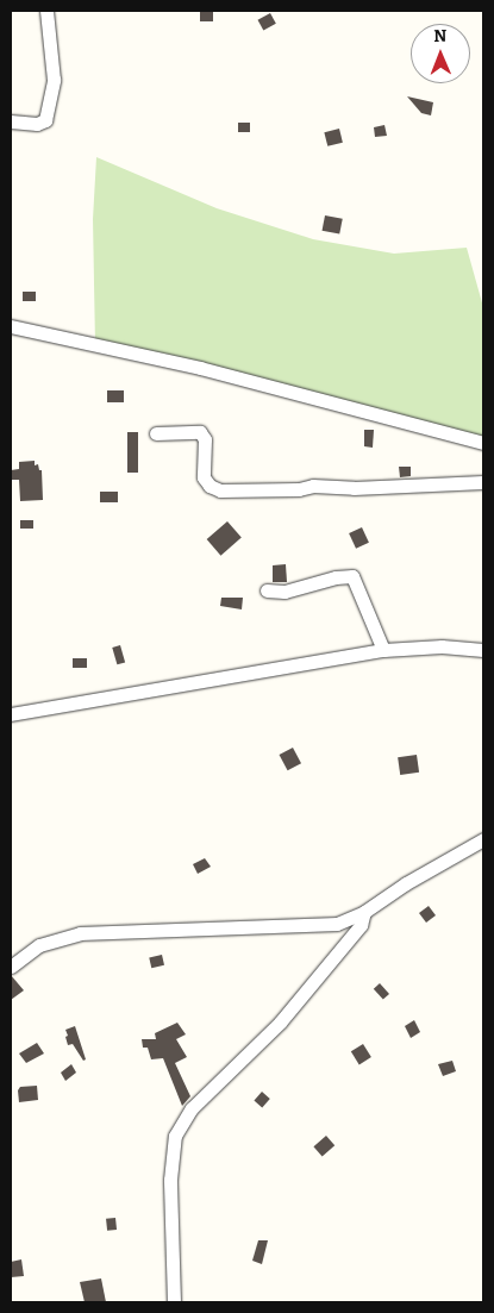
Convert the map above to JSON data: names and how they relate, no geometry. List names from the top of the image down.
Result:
{
  "north": "top"
}
